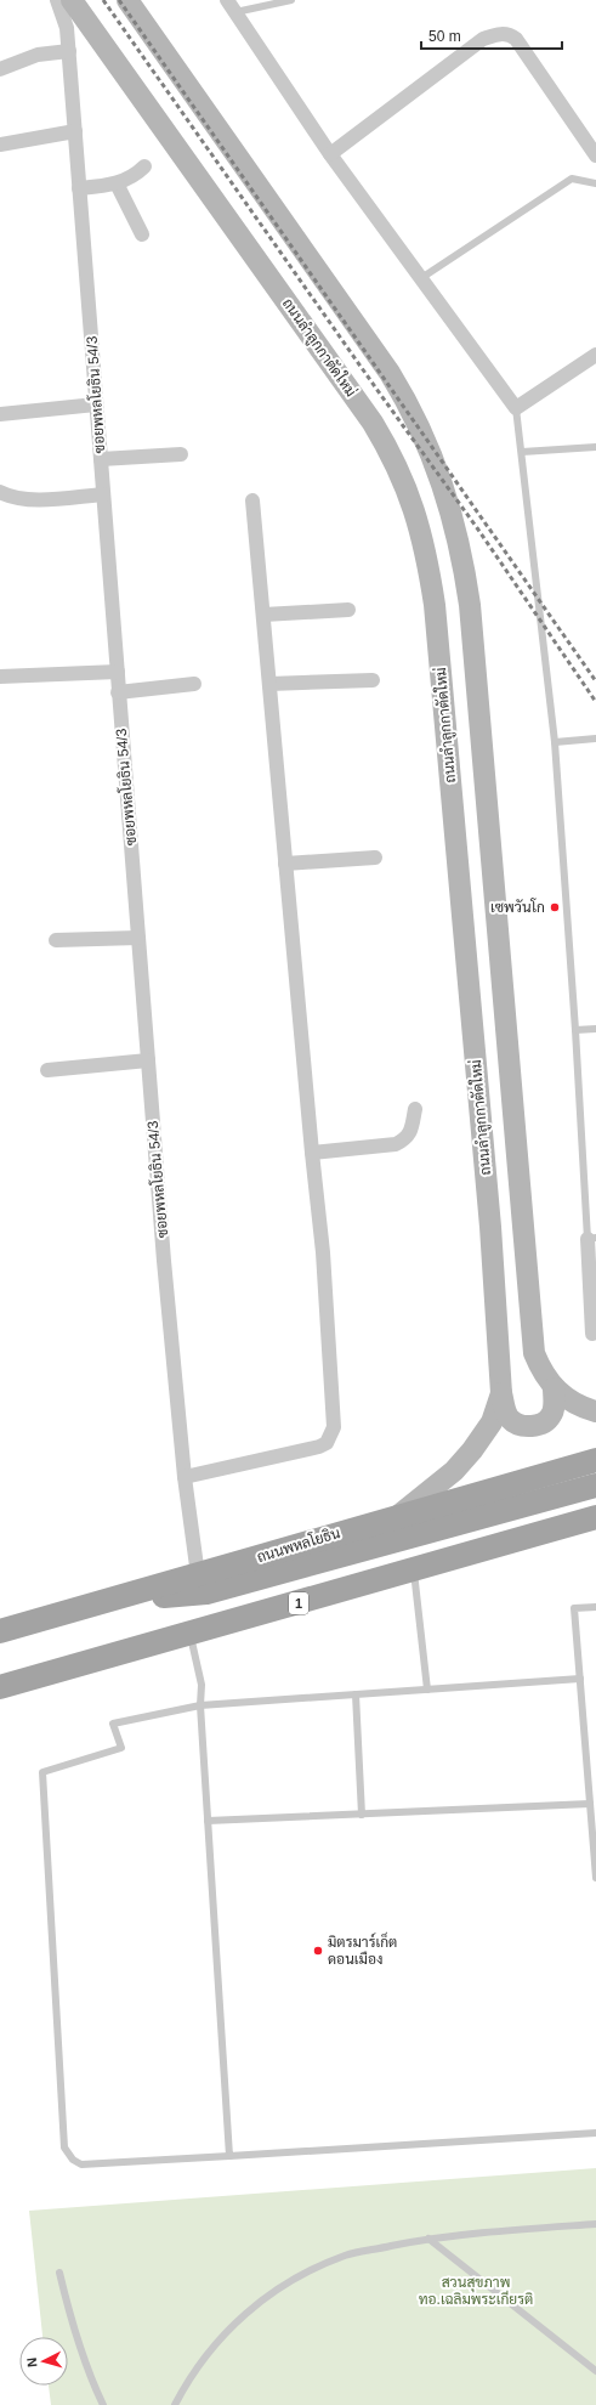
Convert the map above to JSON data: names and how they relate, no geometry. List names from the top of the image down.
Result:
{
  "streets": {
    "main road": ["ถนนลำลูกกาตัดใหม่", "ถนนพหลโยธิน", "1"],
    "street": ["ซอยพหลโยธิน 54/3"]
  },
  "crossings": [
    ["ถนนลำลูกกาตัดใหม่", "ถนนพหลโยธิน"],
    ["ซอยพหลโยธิน 54/3", "ถนนพหลโยธิน"]
  ],
  "parks": ["สวนสุขภาพ ทอ.เฉลิมพระเกียรติ"],
  "places": ["เซพวันโก", "มิตรมาร์เก็ต ดอนเมือง"],
  "scale_bar": "50 m",
  "north": "left"
}
